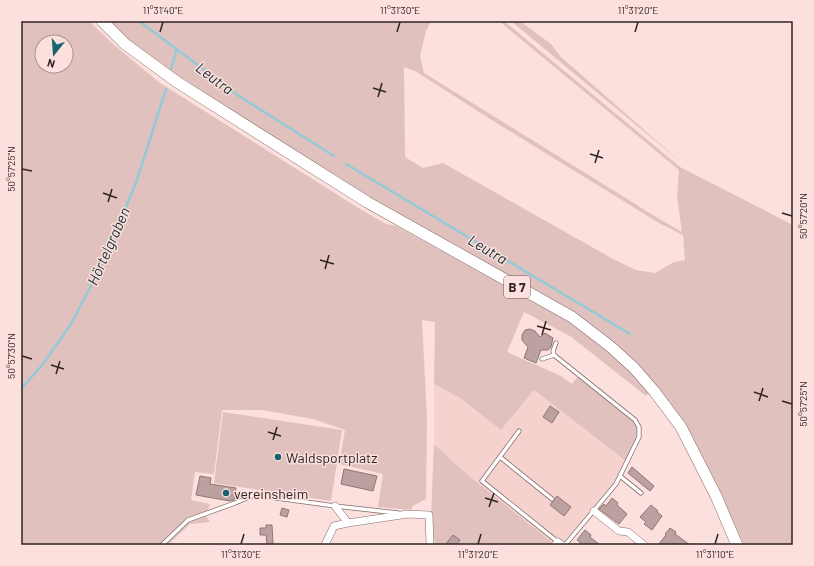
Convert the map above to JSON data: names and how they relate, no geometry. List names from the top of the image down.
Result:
{
  "streets": {
    "main road": ["B 7"]
  },
  "water": ["Leutra", "Hörtelgraben"],
  "places": ["Waldsportplatz", "vereinsheim"],
  "north": "bottom",
  "coordinates": [
    "11°31'40\"E",
    "11°31'30\"E",
    "11°31'20\"E",
    "50°57'25\"N",
    "50°57'20\"N",
    "50°57'30\"N",
    "11°31'10\"E"
  ]
}
